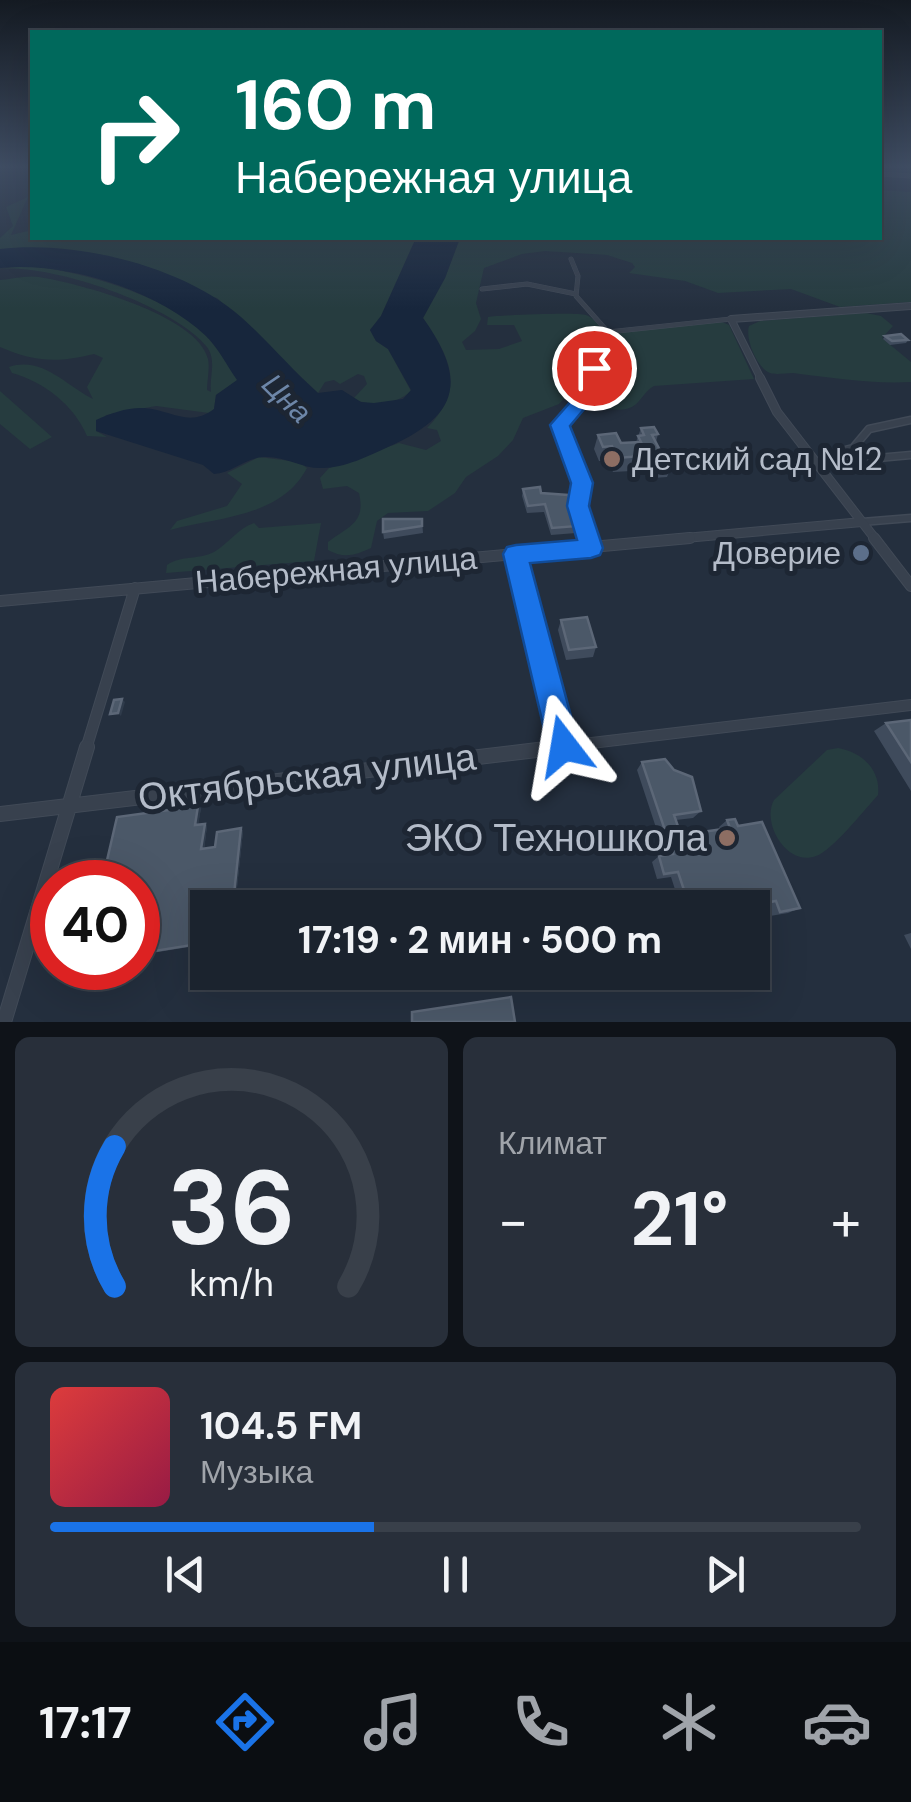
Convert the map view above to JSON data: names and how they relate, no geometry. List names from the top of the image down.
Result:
{
  "streets": {
    "street": ["Набережная улица", "Октябрьская улица"]
  },
  "water": ["Цна"],
  "places": ["Детский сад №12", "Доверие", "ЭКО Техношкола"],
  "page": {
    "turn": ["160 m", "Набережная улица"],
    "limit": "40",
    "trip": "17:19 · 2 мин · 500 m",
    "tile": "Климат",
    "heat": ["−", "21°", "+"],
    "song": ["104.5 FM", "Музыка"],
    "tabs": "17:17",
    "gauge": ["36", "km/h"]
  }
}
